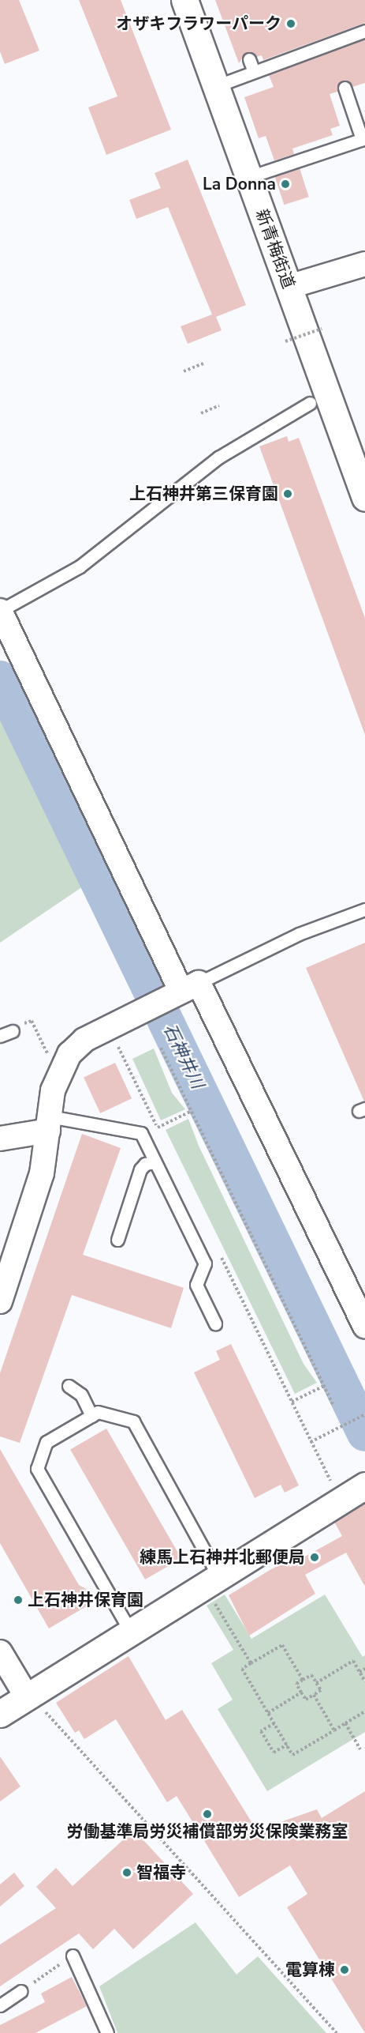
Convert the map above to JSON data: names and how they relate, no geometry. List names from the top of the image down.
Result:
{
  "streets": {
    "main road": ["新青梅街道"]
  },
  "water": ["石神井川"],
  "places": [
    "オザキフラワーパーク",
    "La Donna",
    "上石神井第三保育園",
    "練馬上石神井北郵便局",
    "上石神井保育園",
    "労働基準局労災補償部労災保険業務室",
    "智福寺",
    "電算棟"
  ]
}
